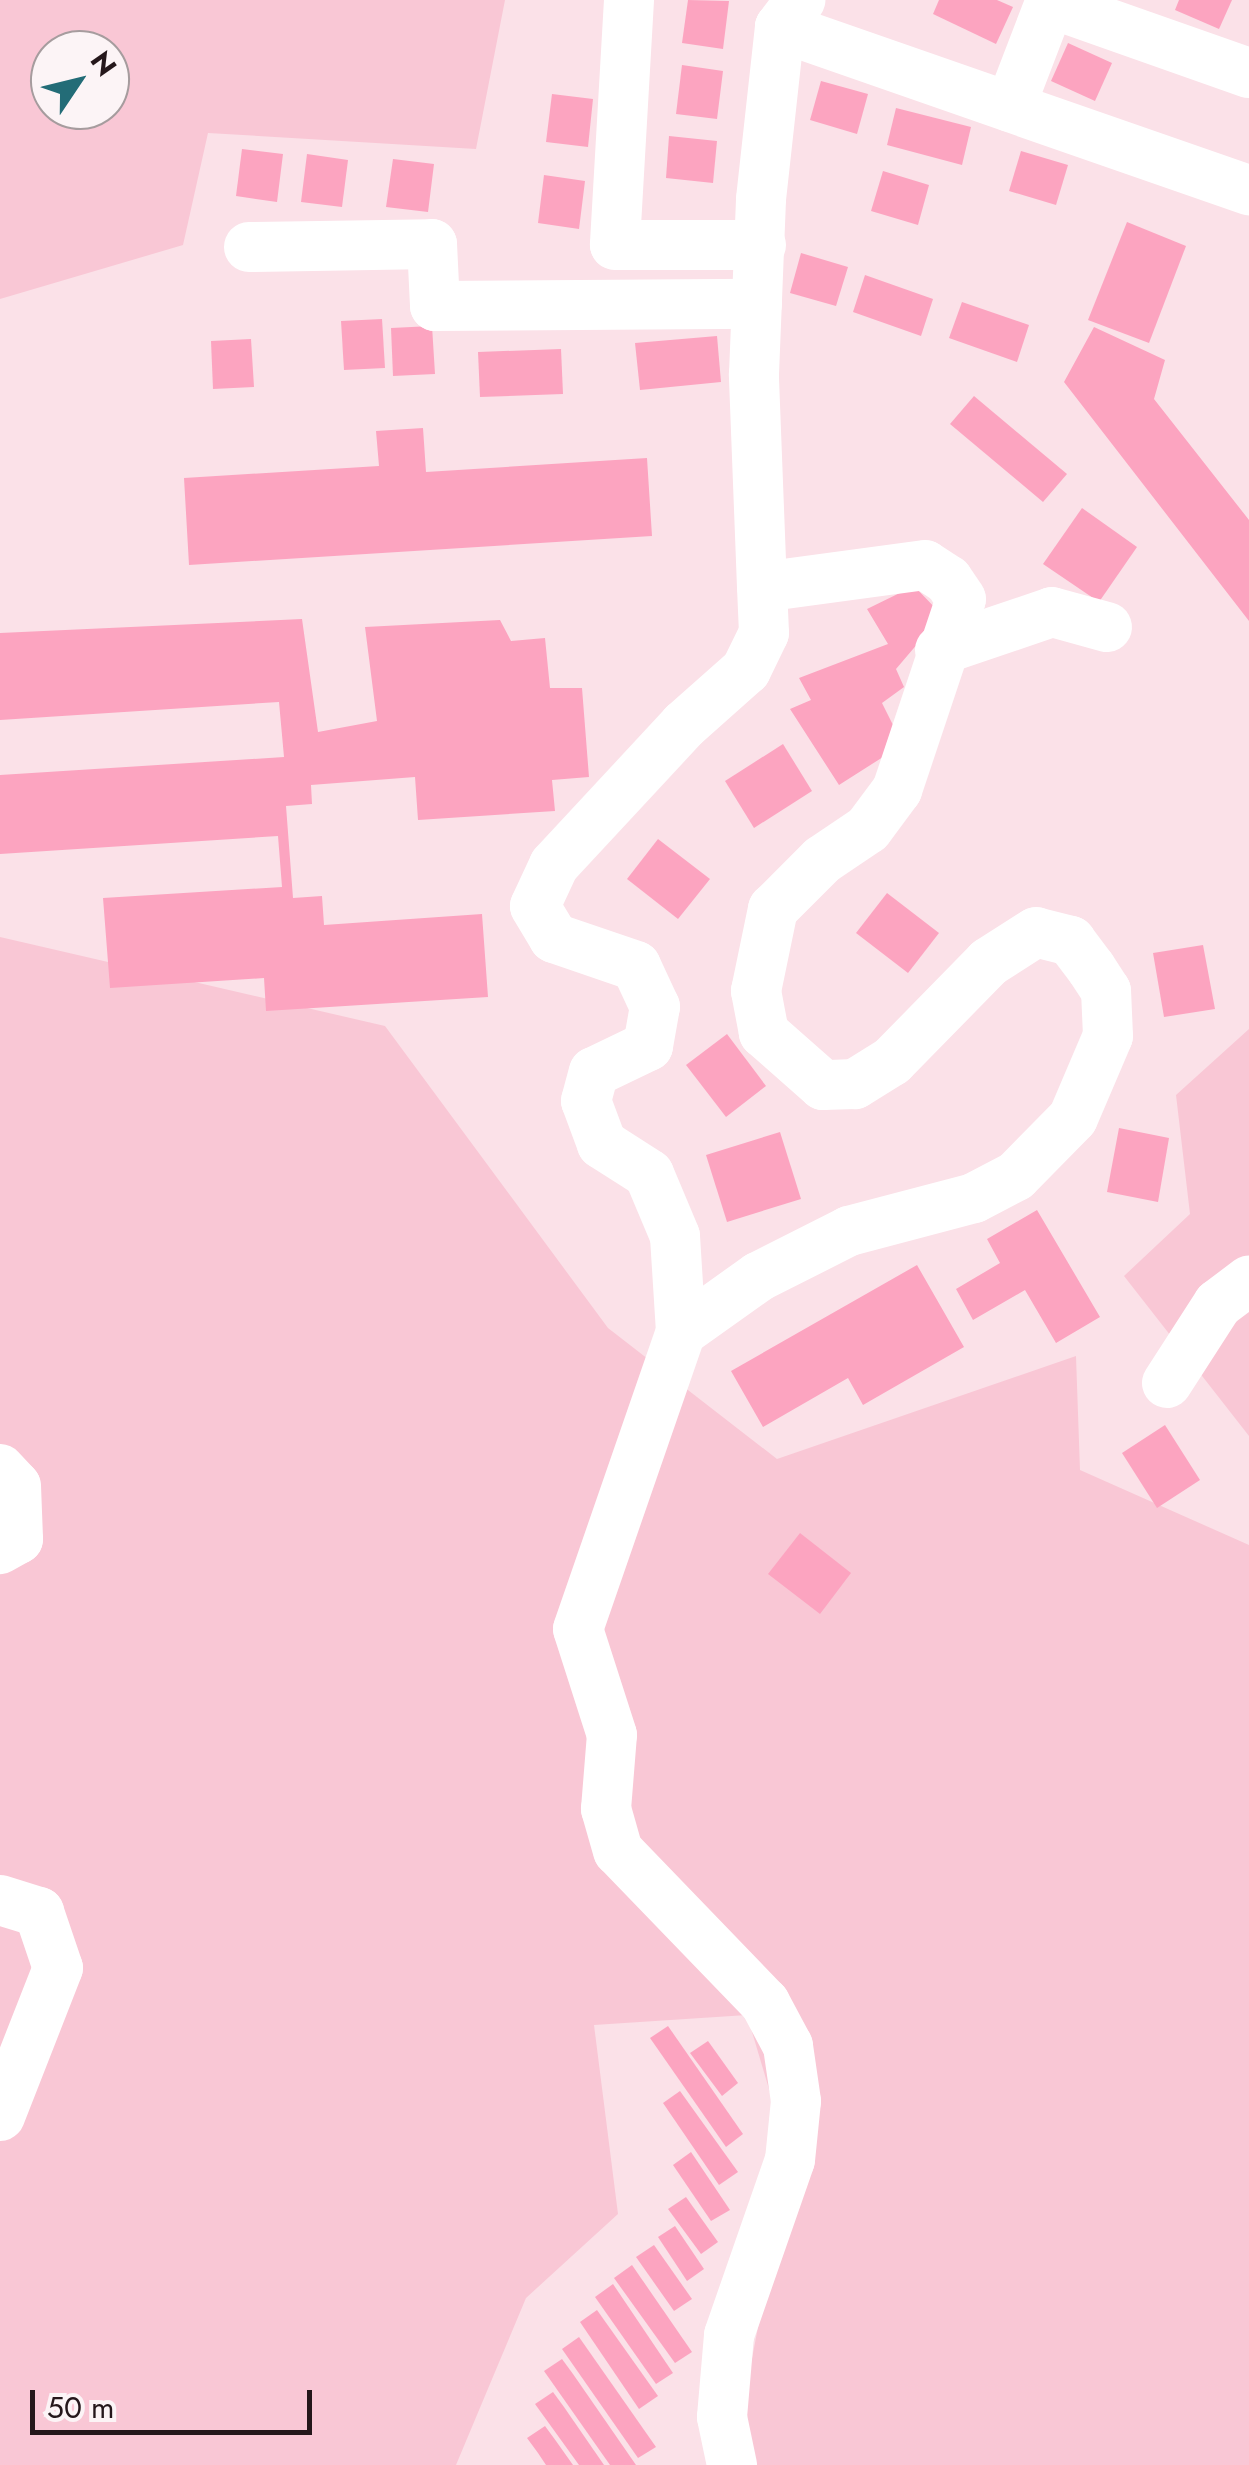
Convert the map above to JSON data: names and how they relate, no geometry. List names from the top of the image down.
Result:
{
  "scale_bar": "50 m",
  "north": "top right"
}
